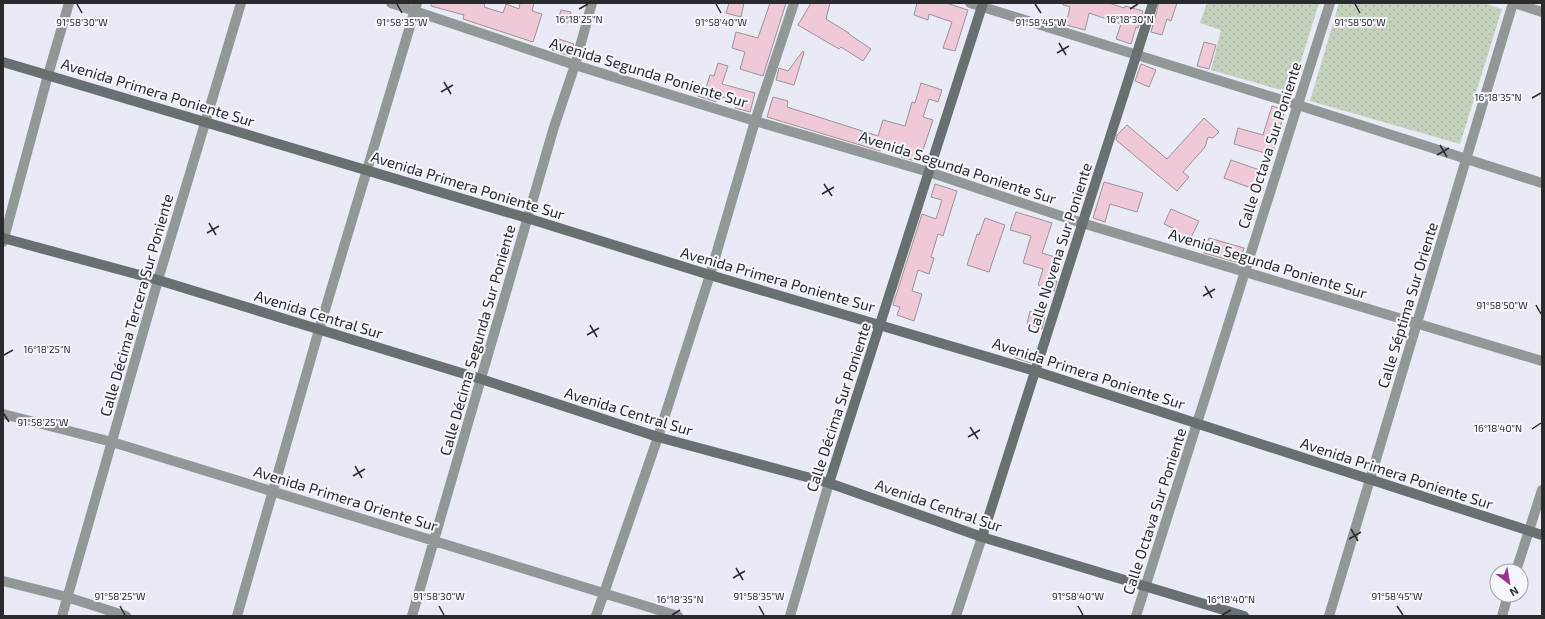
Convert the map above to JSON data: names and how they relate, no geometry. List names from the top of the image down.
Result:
{
  "streets": {
    "street": [
      "Avenida Segunda Poniente Sur",
      "Avenida Primera Poniente Sur",
      "Calle Octava Sur Poniente",
      "Calle Novena Sur Poniente",
      "Calle Décima Tercera Sur Poniente",
      "Calle Séptima Sur Oriente",
      "Avenida Central Sur",
      "Calle Décima Segunda Sur Poniente",
      "Calle Décima Sur Poniente",
      "Avenida Primera Oriente Sur"
    ]
  },
  "crossings": [
    ["Avenida Segunda Poniente Sur", "Calle Octava Sur Poniente"],
    ["Avenida Segunda Poniente Sur", "Calle Novena Sur Poniente"],
    ["Avenida Segunda Poniente Sur", "Calle Séptima Sur Oriente"],
    ["Avenida Segunda Poniente Sur", "Calle Décima Segunda Sur Poniente"],
    ["Avenida Segunda Poniente Sur", "Calle Décima Sur Poniente"],
    ["Avenida Primera Poniente Sur", "Calle Octava Sur Poniente"],
    ["Avenida Primera Poniente Sur", "Calle Novena Sur Poniente"],
    ["Avenida Primera Poniente Sur", "Calle Décima Tercera Sur Poniente"],
    ["Avenida Primera Poniente Sur", "Calle Séptima Sur Oriente"],
    ["Avenida Primera Poniente Sur", "Calle Décima Segunda Sur Poniente"],
    ["Avenida Primera Poniente Sur", "Calle Décima Sur Poniente"],
    ["Calle Octava Sur Poniente", "Avenida Central Sur"],
    ["Calle Novena Sur Poniente", "Avenida Central Sur"],
    ["Calle Décima Tercera Sur Poniente", "Avenida Central Sur"],
    ["Calle Décima Tercera Sur Poniente", "Avenida Primera Oriente Sur"],
    ["Avenida Central Sur", "Calle Décima Segunda Sur Poniente"],
    ["Avenida Central Sur", "Calle Décima Sur Poniente"],
    ["Calle Décima Segunda Sur Poniente", "Avenida Primera Oriente Sur"]
  ],
  "north": "bottom right",
  "coordinates": [
    "16°18'25\"N",
    "16°18'30\"N",
    "91°58'30\"W",
    "91°58'35\"W",
    "91°58'40\"W",
    "91°58'45\"W",
    "91°58'50\"W",
    "16°18'35\"N",
    "91°58'25\"W",
    "16°18'40\"N"
  ]
}
